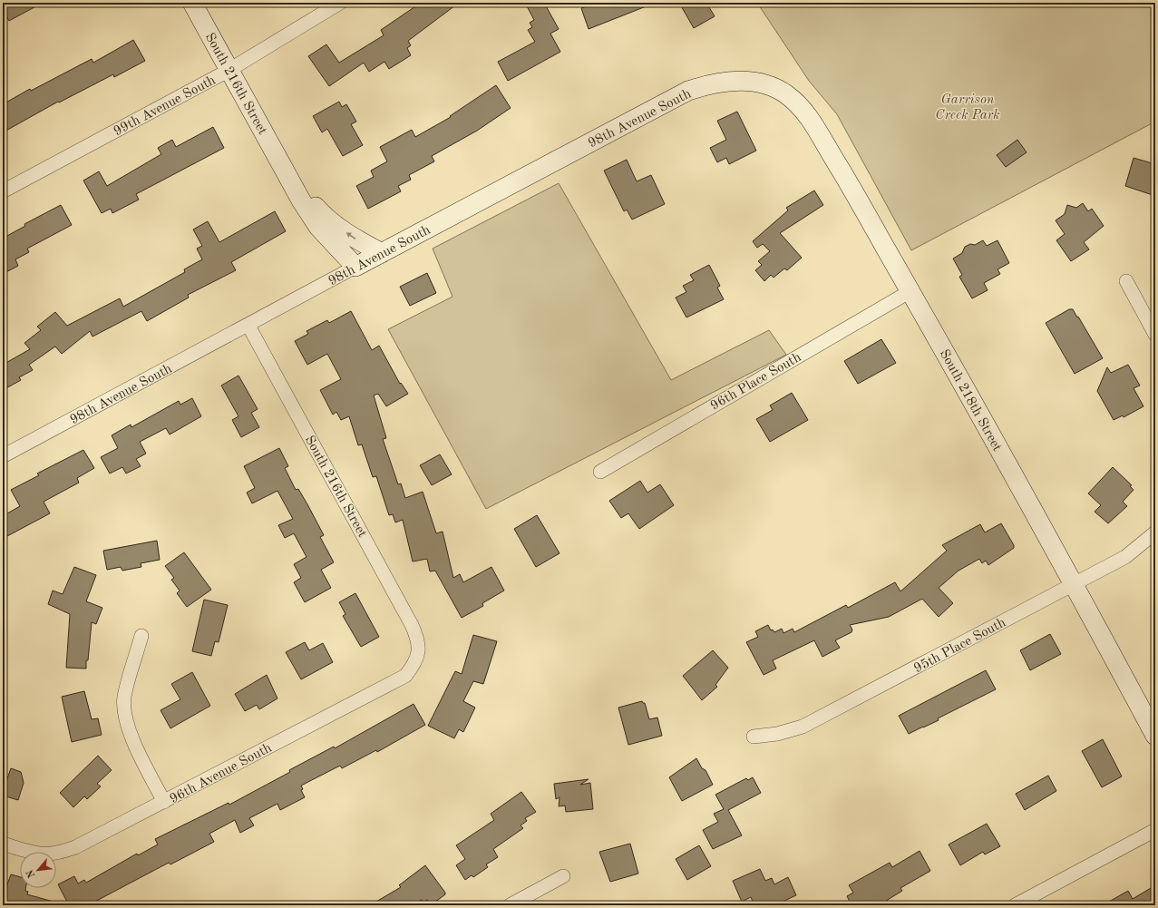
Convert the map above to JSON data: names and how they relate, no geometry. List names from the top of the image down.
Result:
{
  "streets": {
    "street": [
      "South 216th Street",
      "99th Avenue South",
      "98th Avenue South",
      "96th Place South",
      "South 218th Street",
      "95th Place South",
      "96th Avenue South"
    ]
  },
  "crossings": [
    ["South 216th Street", "99th Avenue South"],
    ["South 216th Street", "98th Avenue South"],
    ["South 216th Street", "96th Avenue South"],
    ["98th Avenue South", "South 218th Street"],
    ["96th Place South", "South 218th Street"],
    ["South 218th Street", "95th Place South"]
  ],
  "parks": ["Garrison Creek Park"],
  "north": "bottom left"
}
